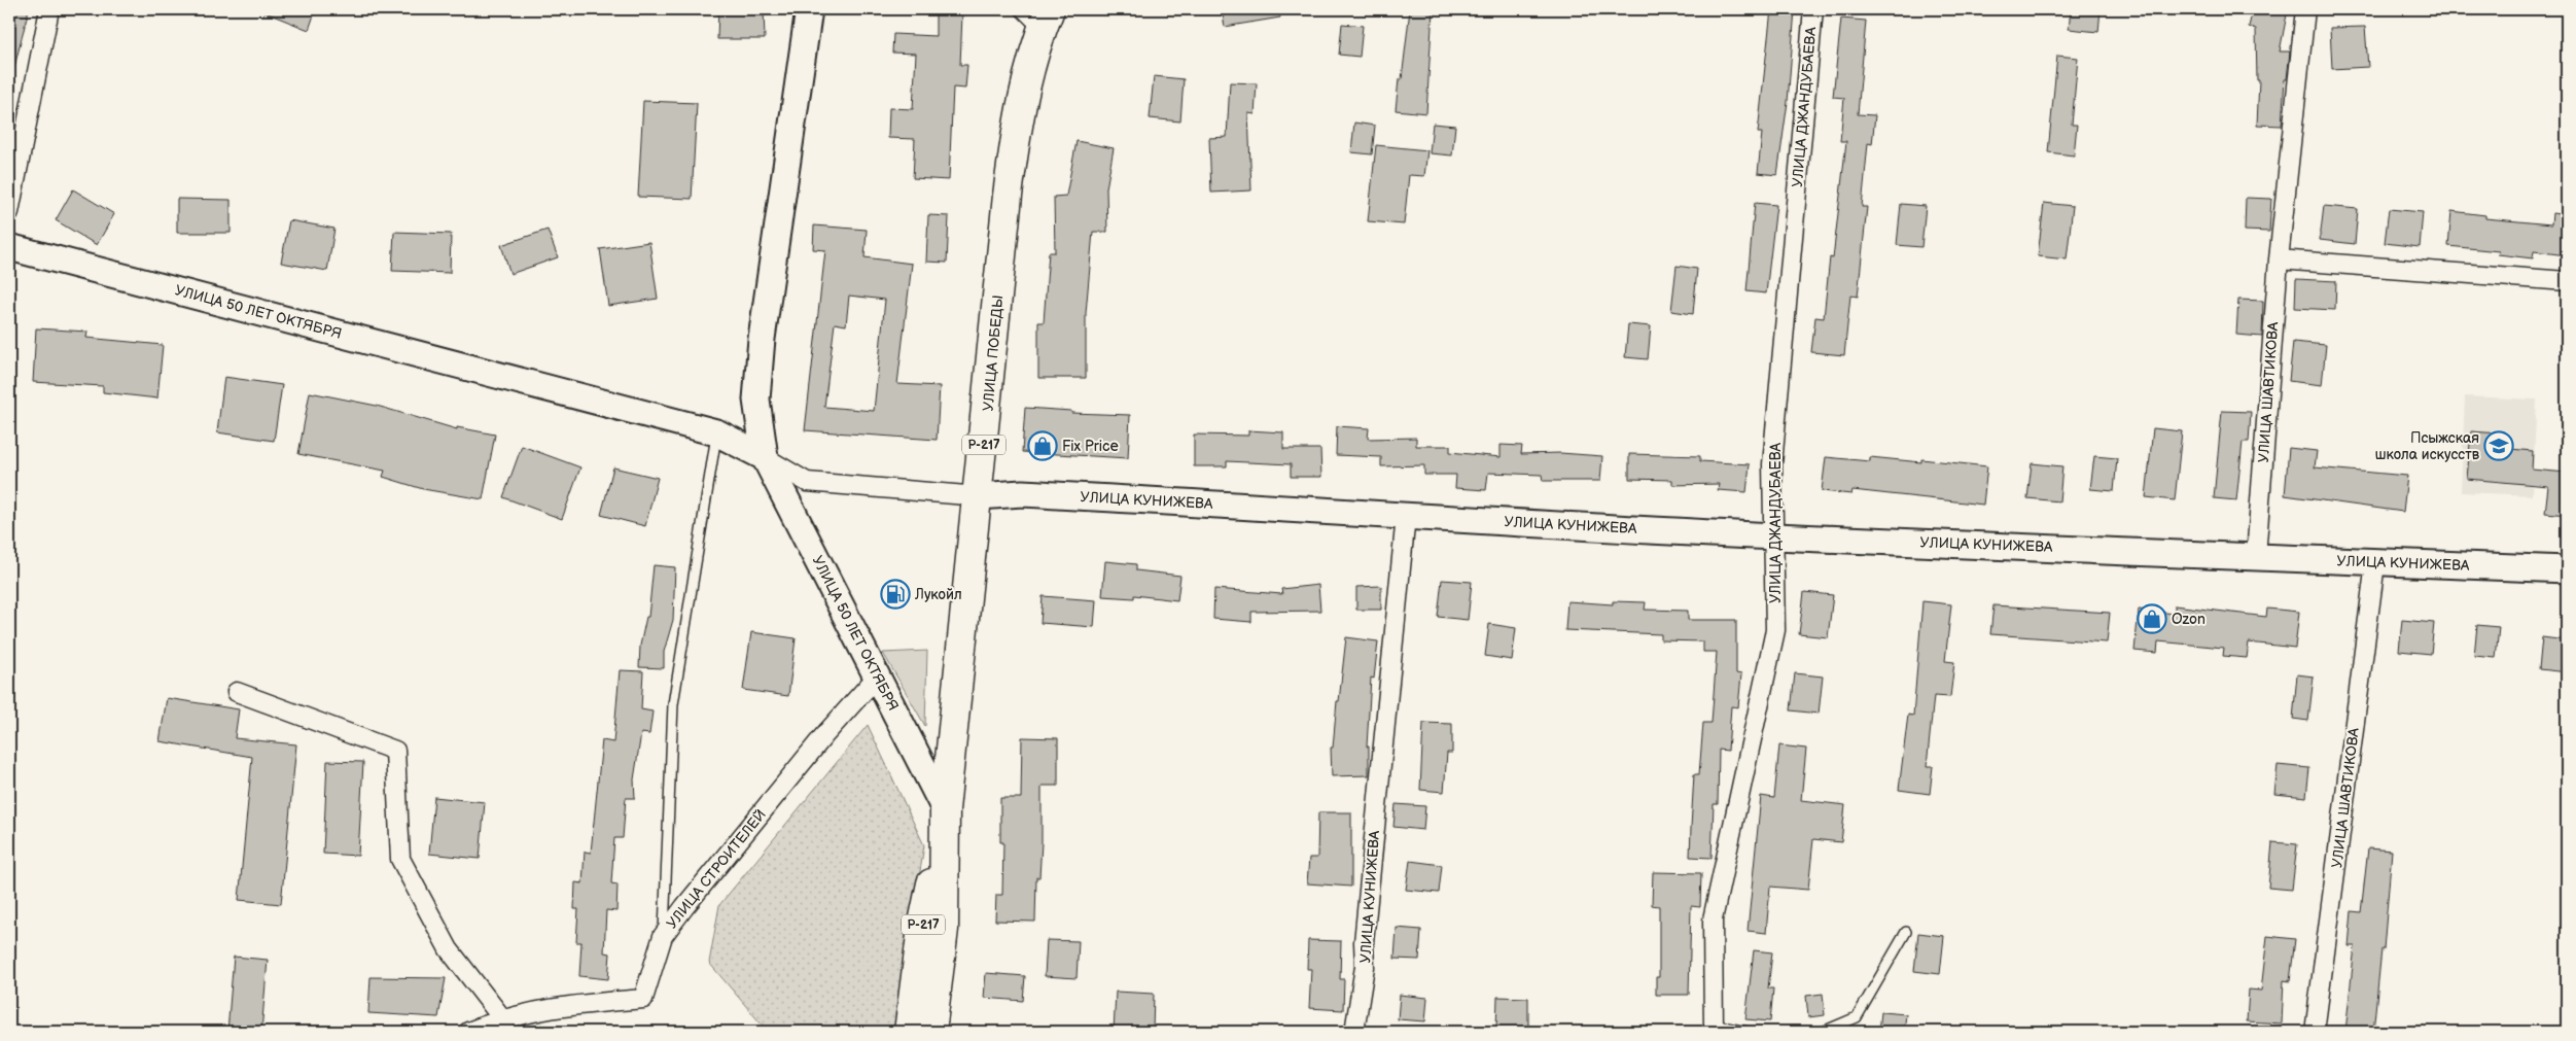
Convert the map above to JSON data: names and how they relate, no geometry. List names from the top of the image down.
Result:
{
  "streets": {
    "highway": ["УЛИЦА ПОБЕДЫ", "Р-217"],
    "street": [
      "УЛИЦА ДЖАНДУБАЕВА",
      "УЛИЦА 50 ЛЕТ ОКТЯБРЯ",
      "УЛИЦА ШАВТИКОВА",
      "УЛИЦА КУНИЖЕВА",
      "УЛИЦА СТРОИТЕЛЕЙ"
    ]
  },
  "crossings": [
    ["УЛИЦА ДЖАНДУБАЕВА", "УЛИЦА КУНИЖЕВА"],
    ["УЛИЦА 50 ЛЕТ ОКТЯБРЯ", "УЛИЦА ПОБЕДЫ"],
    ["УЛИЦА 50 ЛЕТ ОКТЯБРЯ", "УЛИЦА СТРОИТЕЛЕЙ"],
    ["УЛИЦА ПОБЕДЫ", "УЛИЦА КУНИЖЕВА"],
    ["УЛИЦА ШАВТИКОВА", "УЛИЦА КУНИЖЕВА"]
  ],
  "places": {
    "shop": ["Fix Price", "Ozon"],
    "school or university": ["Псыжская школа искусств"],
    "fuel station": ["Лукойл"]
  }
}
